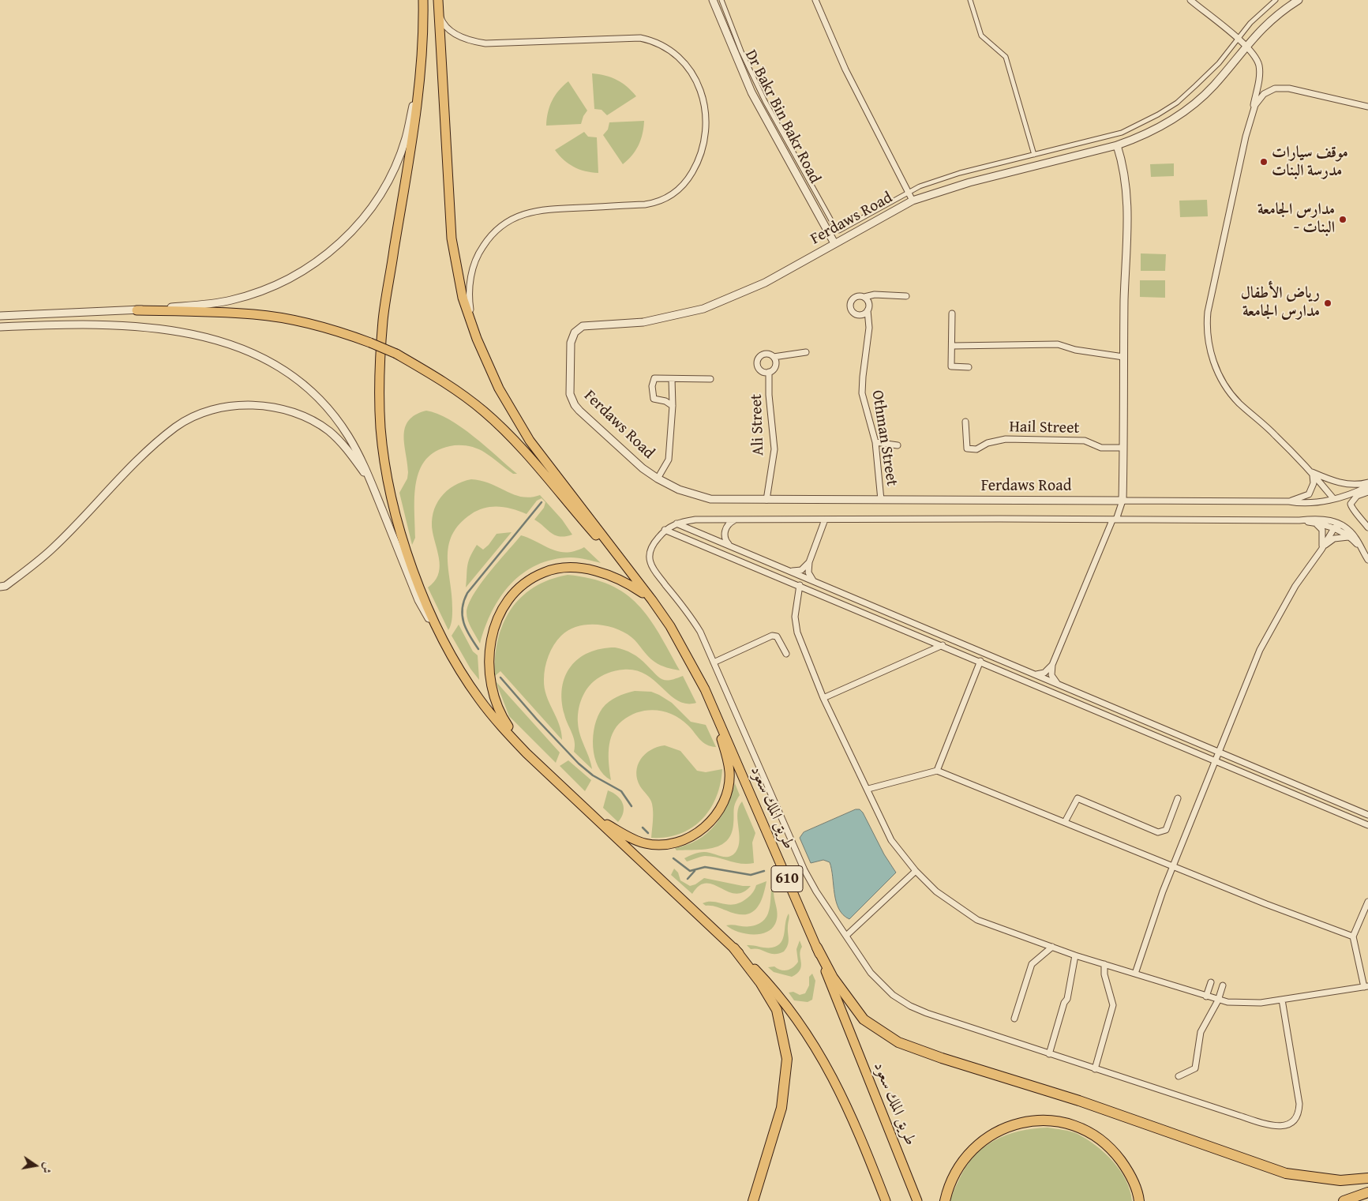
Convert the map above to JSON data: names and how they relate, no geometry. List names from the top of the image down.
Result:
{
  "streets": {
    "main road": ["طريق الملك سعود", "610"],
    "street": [
      "Dr Bakr Bin Bakr Road",
      "Ferdaws Road",
      "Ali Street",
      "Hail Street",
      "Othman Street"
    ]
  },
  "crossings": [
    ["Dr Bakr Bin Bakr Road", "Ferdaws Road"],
    ["Ferdaws Road", "Ali Street"],
    ["Ferdaws Road", "Othman Street"]
  ],
  "places": ["موقف سيارات مدرسة البنات", "مدارس الجامعة - البنات", "رياض الأطفال مدارس الجامعة"],
  "north": "right"
}
